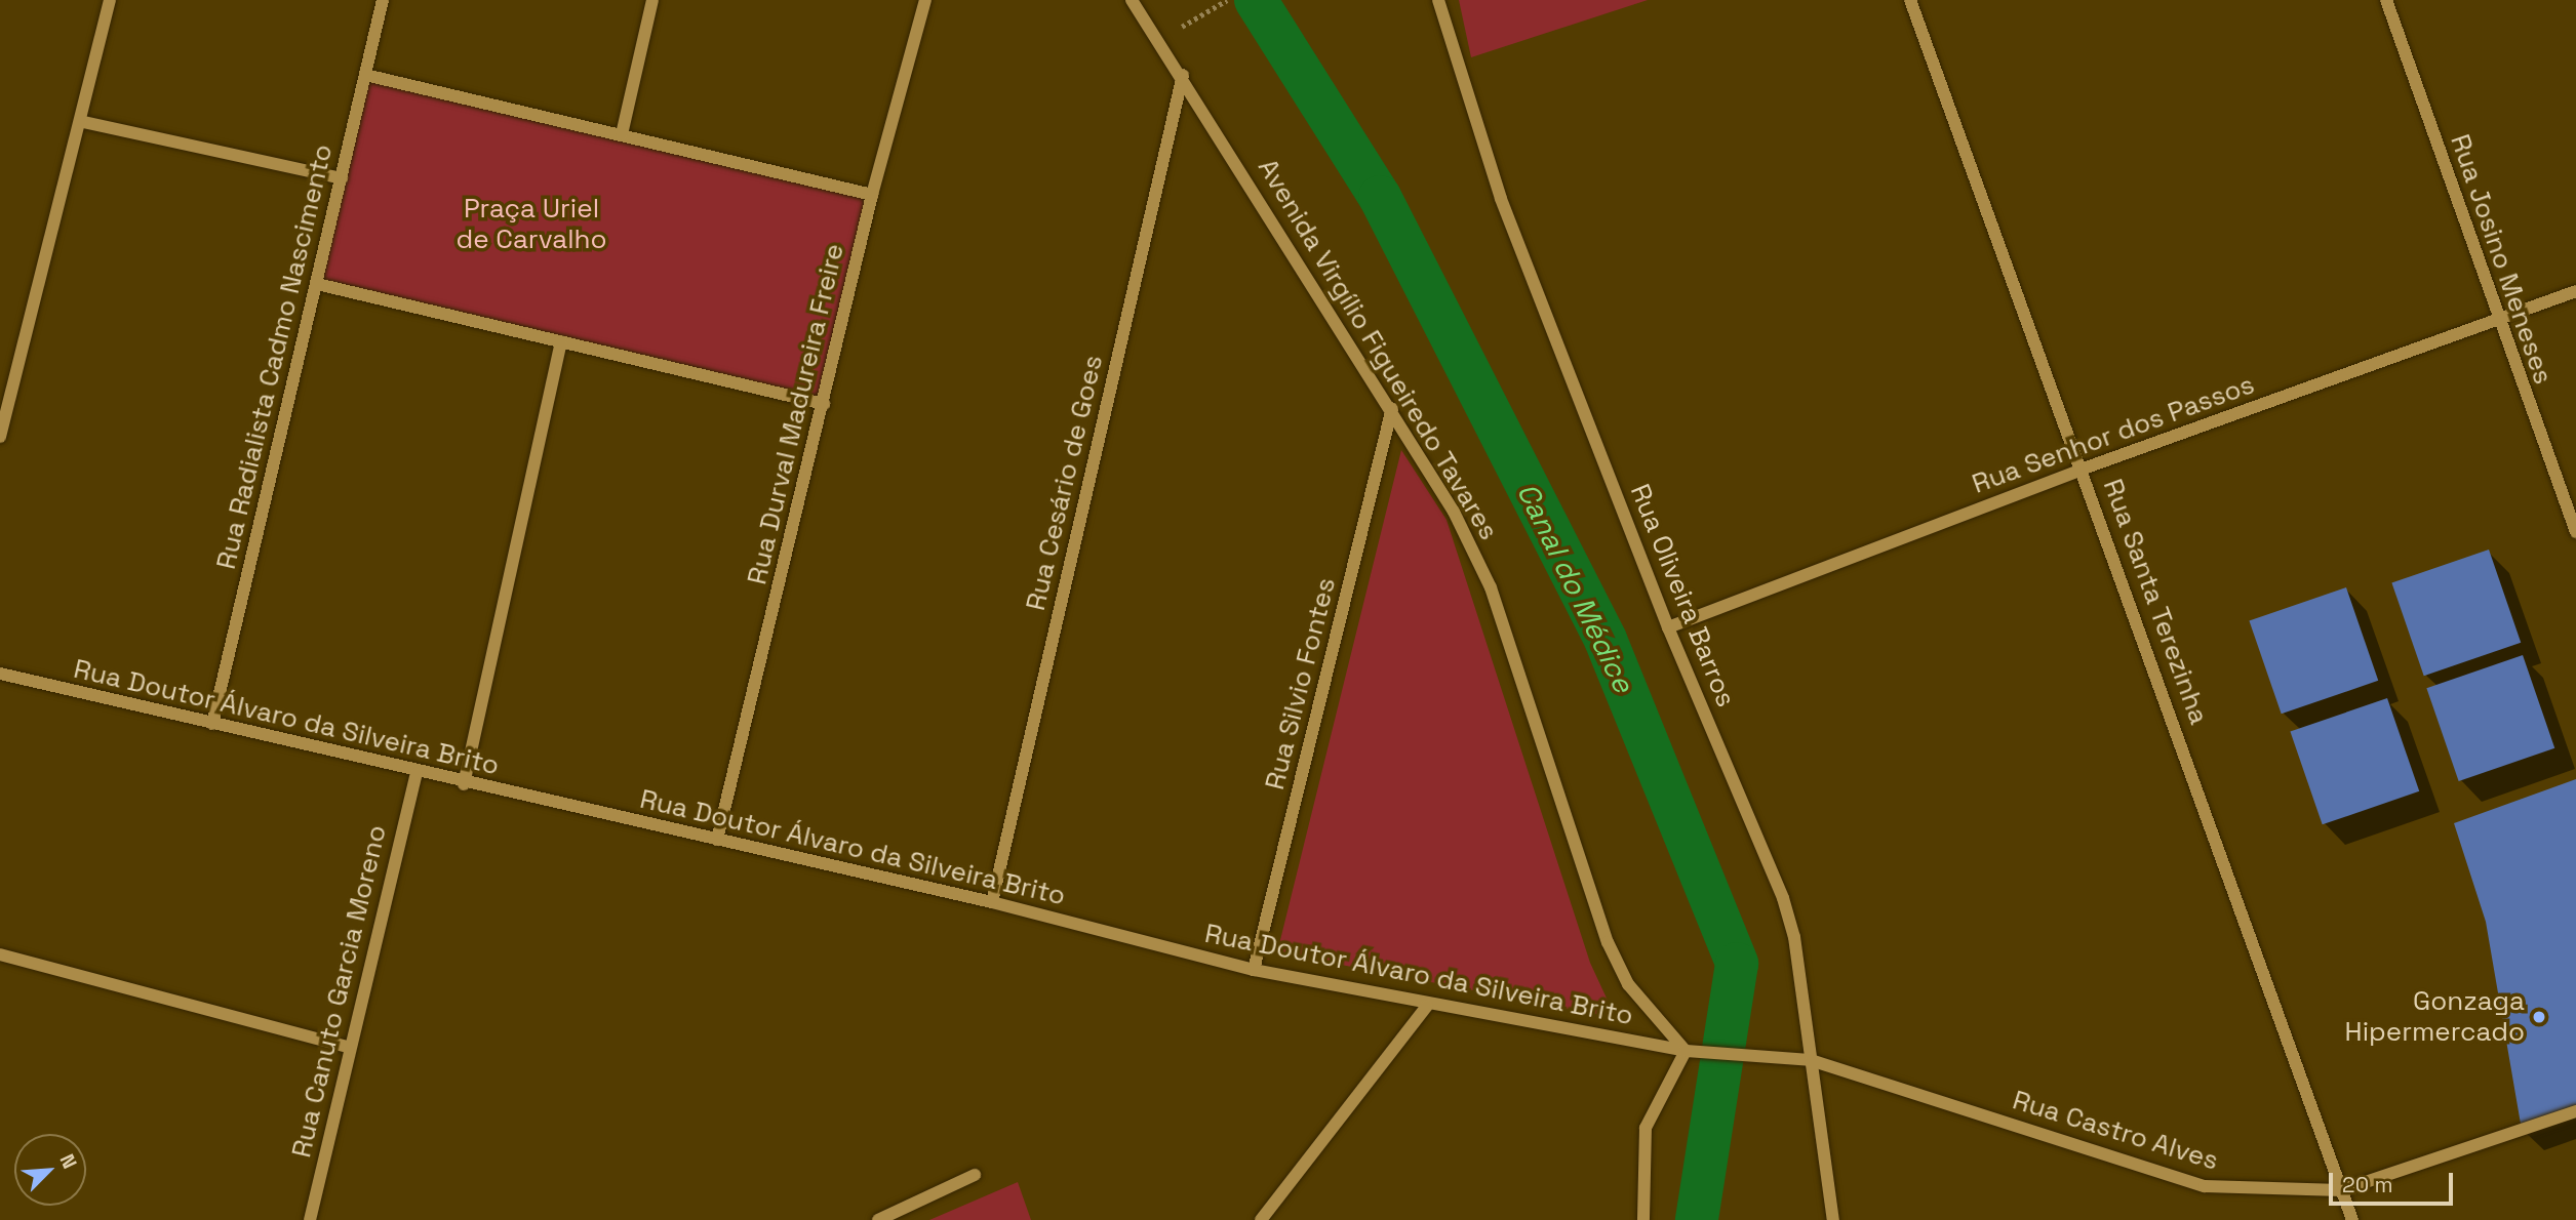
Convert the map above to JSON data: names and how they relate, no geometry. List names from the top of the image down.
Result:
{
  "streets": {
    "street": [
      "Rua Josino Meneses",
      "Avenida Virgílio Figueiredo Tavares",
      "Rua Radialista Cadmo Nascimento",
      "Rua Durval Madureira Freire",
      "Rua Senhor dos Passos",
      "Rua Cesário de Goes",
      "Rua Oliveira Barros",
      "Rua Santa Terezinha",
      "Rua Silvio Fontes",
      "Rua Doutor Álvaro da Silveira Brito",
      "Rua Canuto Garcia Moreno",
      "Rua Castro Alves"
    ]
  },
  "crossings": [
    ["Rua Josino Meneses", "Rua Senhor dos Passos"],
    ["Avenida Virgílio Figueiredo Tavares", "Rua Cesário de Goes"],
    ["Avenida Virgílio Figueiredo Tavares", "Rua Silvio Fontes"],
    ["Avenida Virgílio Figueiredo Tavares", "Rua Doutor Álvaro da Silveira Brito"],
    ["Rua Radialista Cadmo Nascimento", "Rua Doutor Álvaro da Silveira Brito"],
    ["Rua Durval Madureira Freire", "Rua Doutor Álvaro da Silveira Brito"],
    ["Rua Senhor dos Passos", "Rua Oliveira Barros"],
    ["Rua Senhor dos Passos", "Rua Santa Terezinha"],
    ["Rua Cesário de Goes", "Rua Doutor Álvaro da Silveira Brito"],
    ["Rua Oliveira Barros", "Rua Castro Alves"],
    ["Rua Santa Terezinha", "Rua Castro Alves"],
    ["Rua Silvio Fontes", "Rua Doutor Álvaro da Silveira Brito"],
    ["Rua Doutor Álvaro da Silveira Brito", "Rua Canuto Garcia Moreno"],
    ["Rua Doutor Álvaro da Silveira Brito", "Rua Castro Alves"]
  ],
  "water": ["Canal do Médice"],
  "parks": ["Praça Uriel de Carvalho"],
  "places": ["Gonzaga Hipermercado"],
  "scale_bar": "20 m",
  "north": "top right"
}
